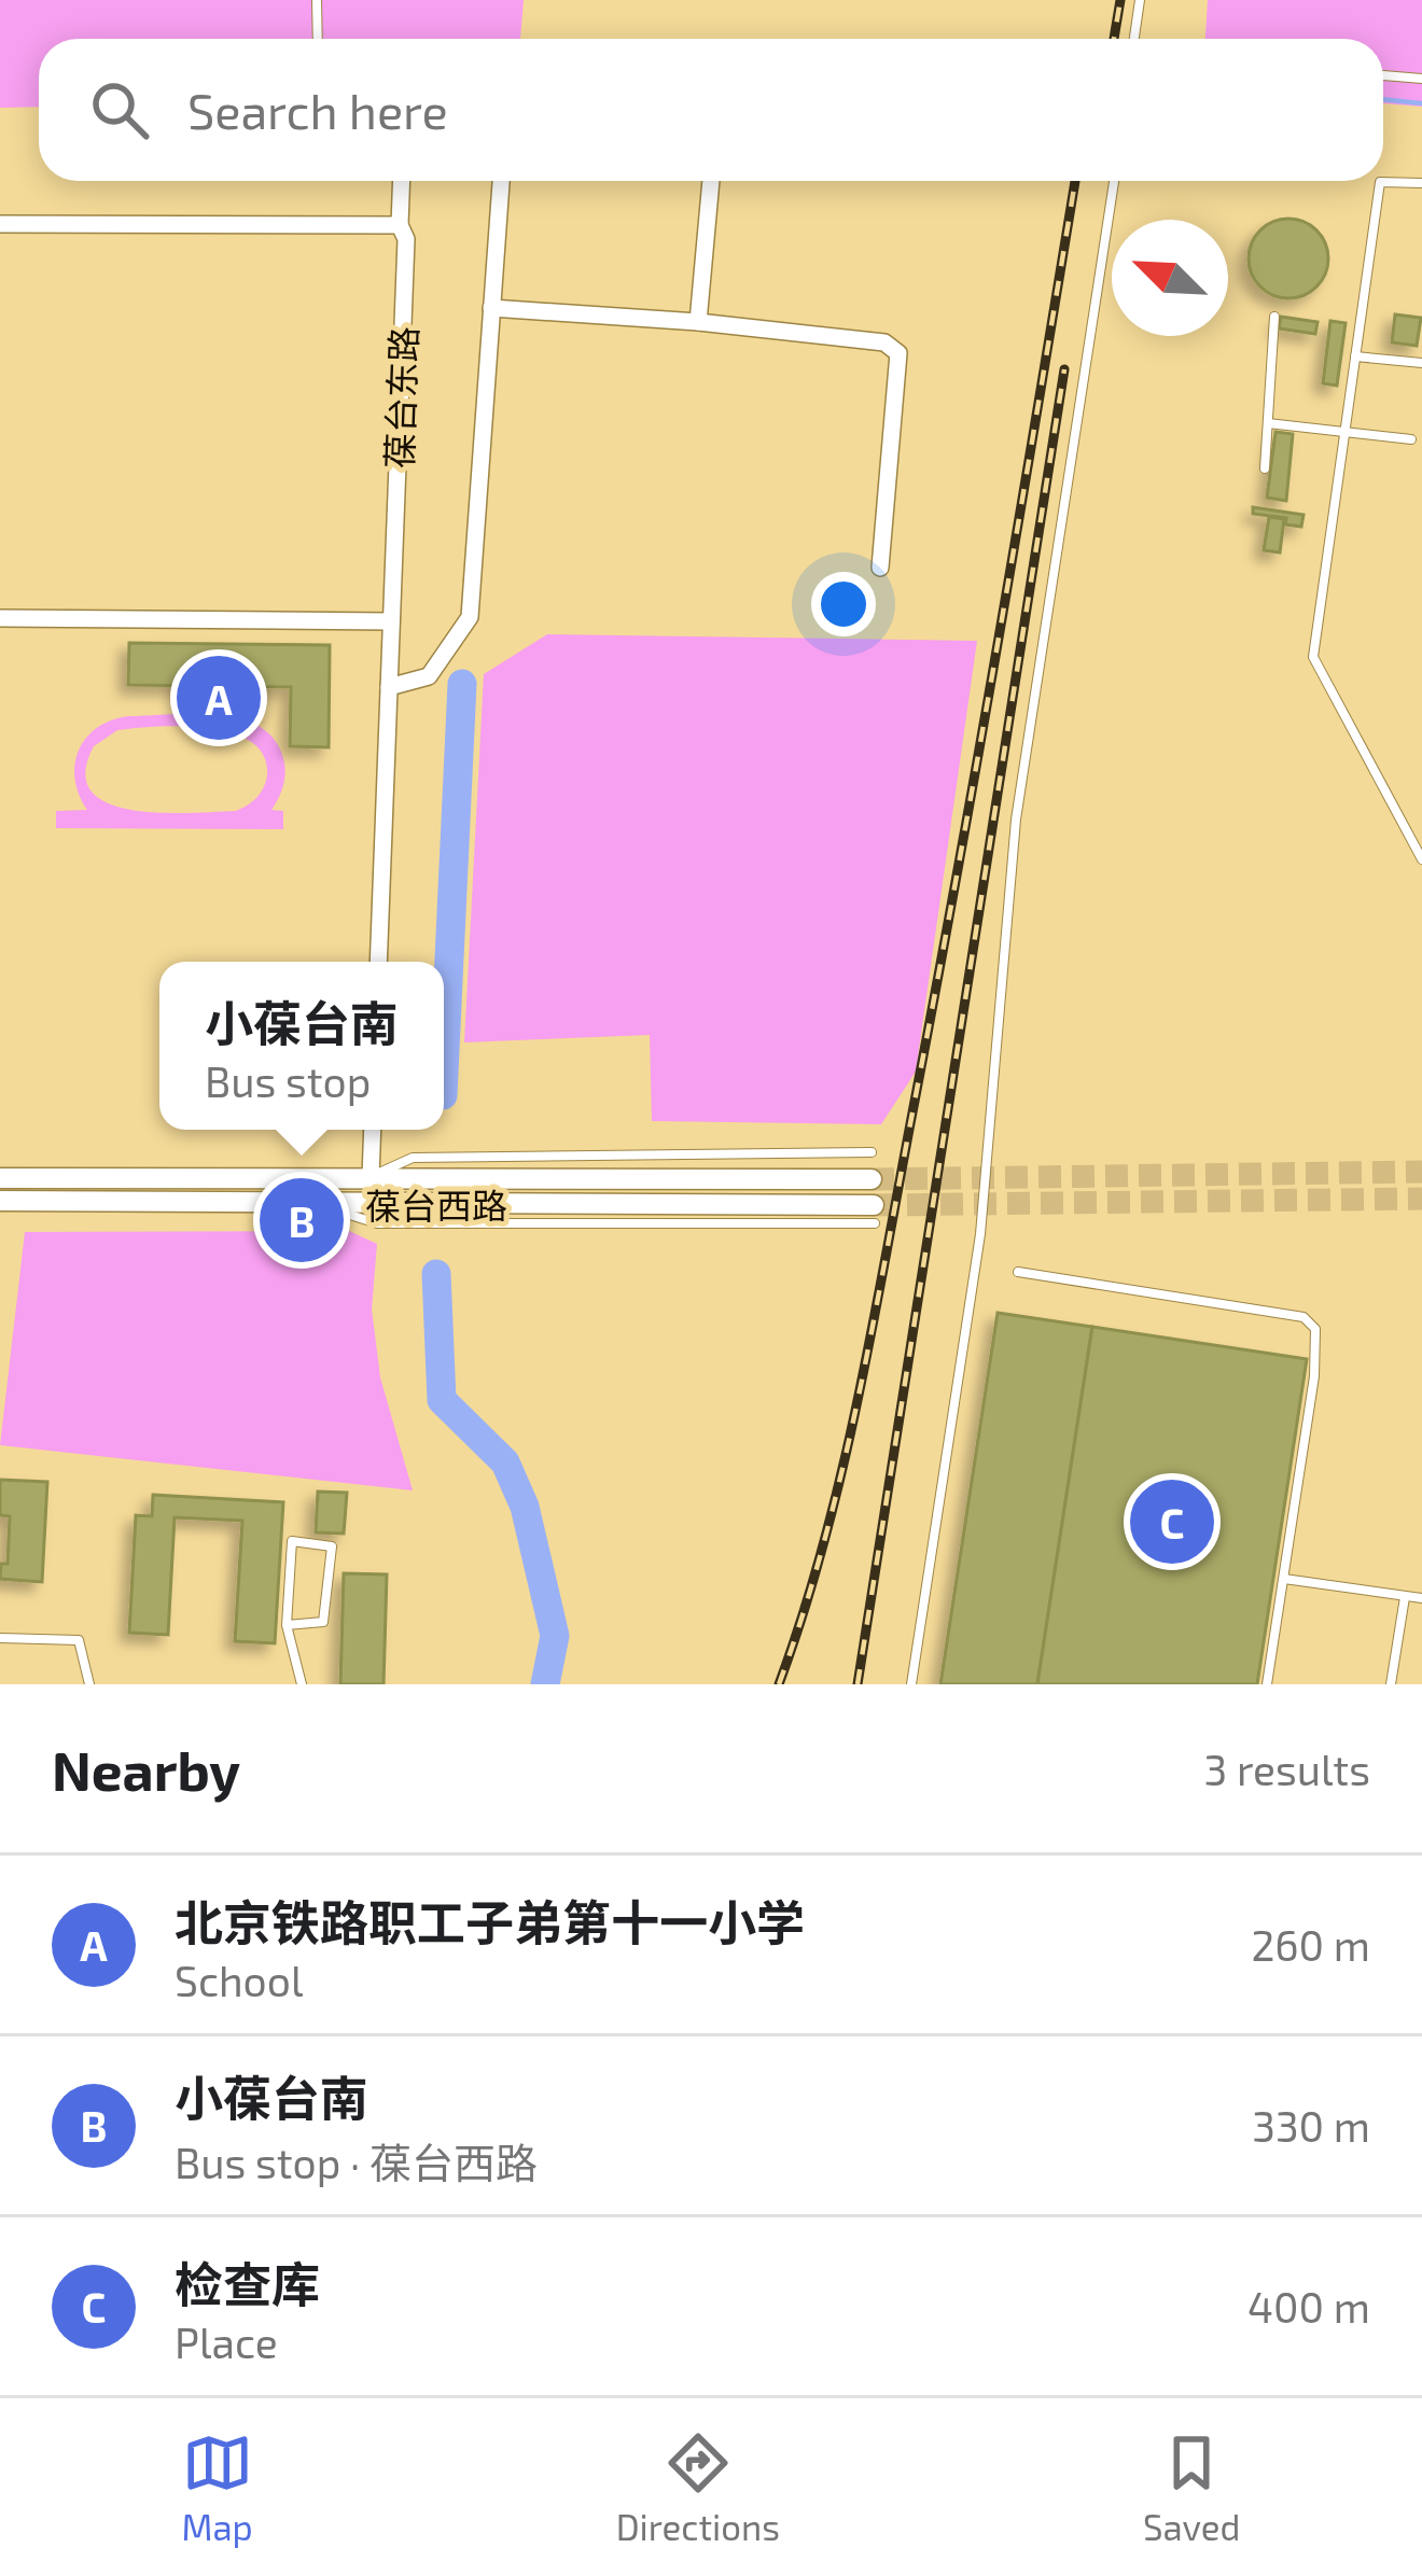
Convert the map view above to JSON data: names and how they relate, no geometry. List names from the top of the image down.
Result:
{
  "streets": {
    "street": ["葆台东路", "葆台西路"]
  },
  "north": "top left",
  "page": {
    "search": "Search here",
    "pins": ["A", "B", "C"],
    "popup": ["小葆台南", "Bus stop"],
    "heading": ["Nearby", "3 results"],
    "list": [
      {
        "mark": "A",
        "name": "北京铁路职工子弟第十一小学",
        "note": "School",
        "value": "260 m"
      },
      {
        "mark": "B",
        "name": "小葆台南",
        "note": "Bus stop · 葆台西路",
        "value": "330 m"
      },
      {
        "mark": "C",
        "name": "检查库",
        "note": "Place",
        "value": "400 m"
      }
    ],
    "nav": ["Map", "Directions", "Saved"]
  }
}
